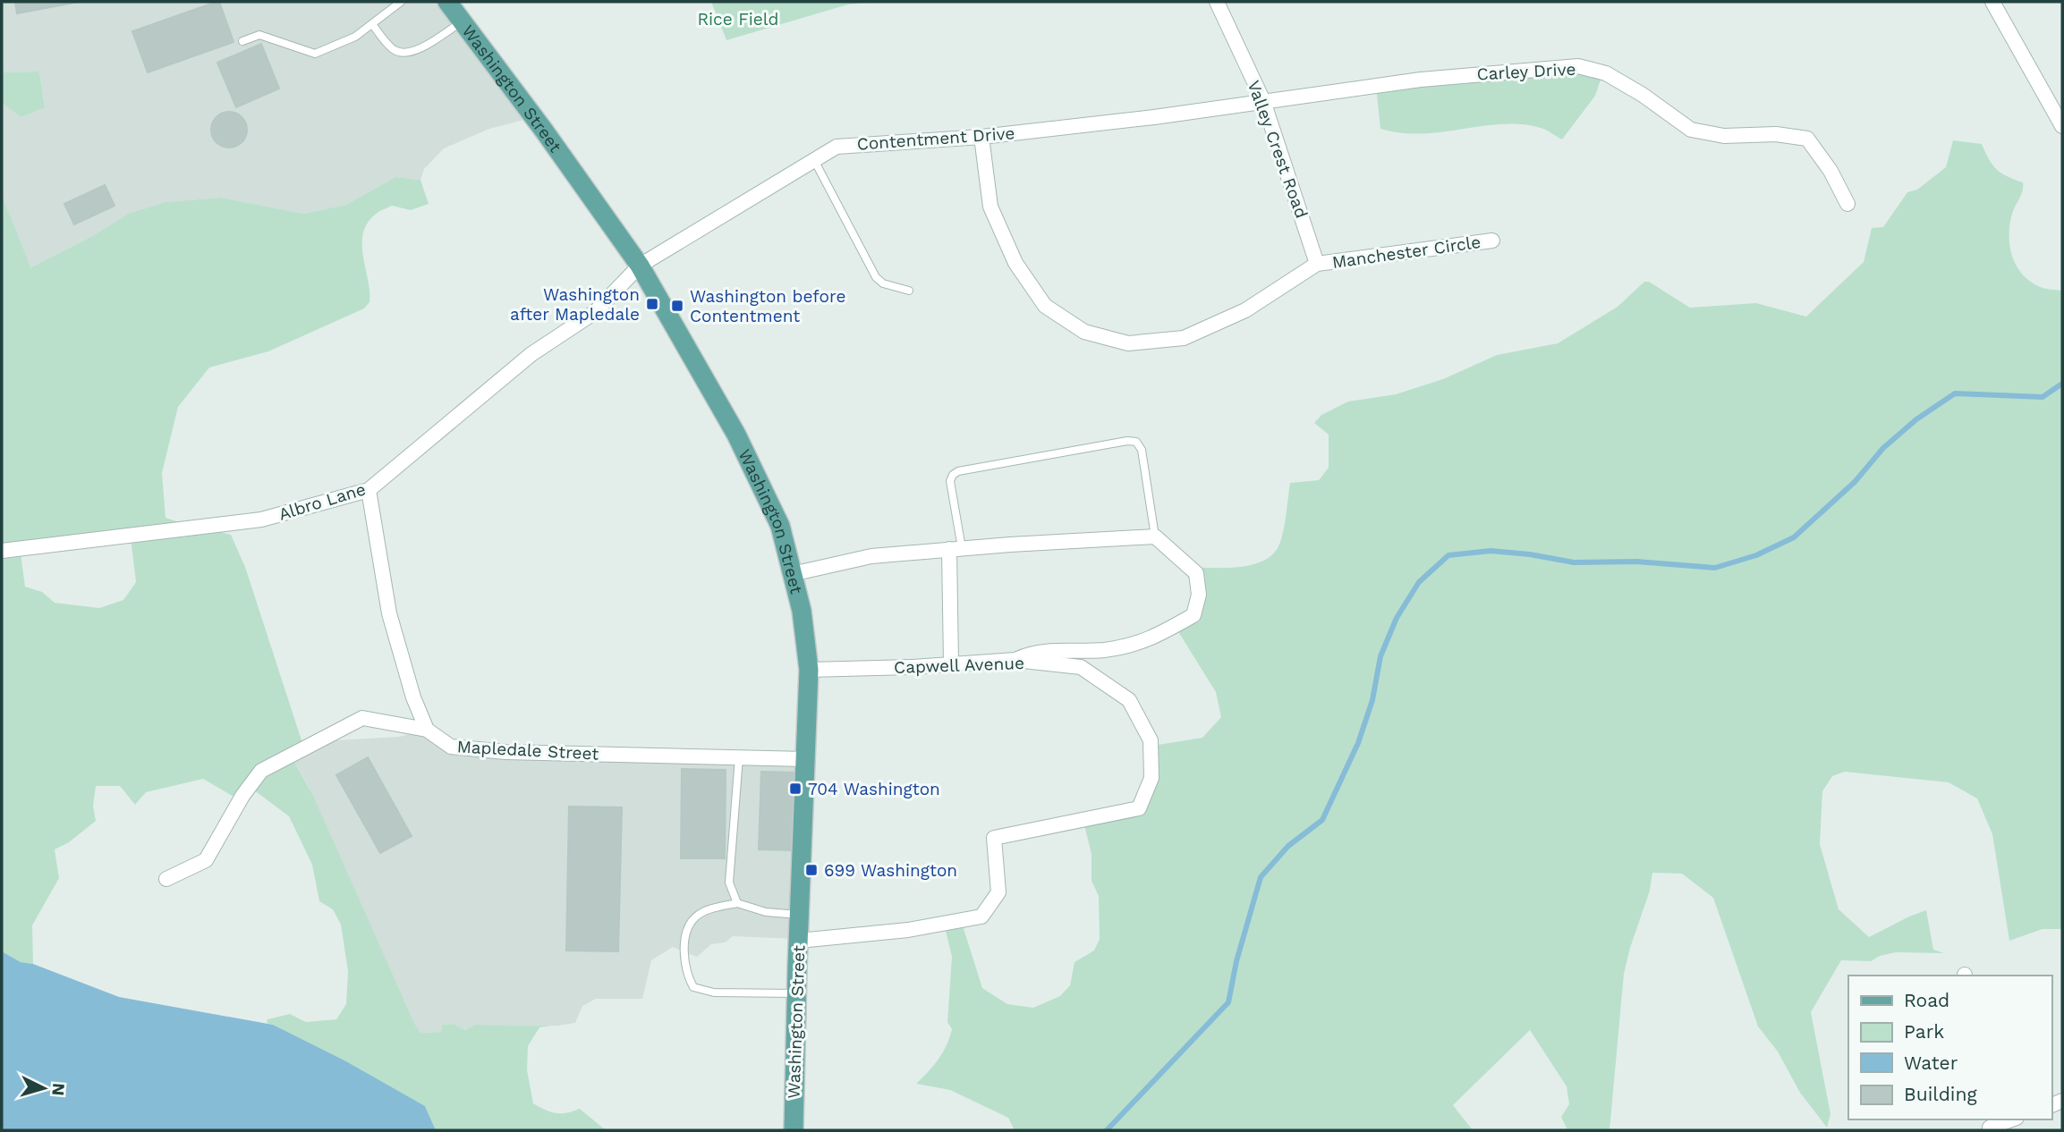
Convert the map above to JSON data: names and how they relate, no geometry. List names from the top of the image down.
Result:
{
  "streets": {
    "main road": ["Washington Street"],
    "street": [
      "Carley Drive",
      "Contentment Drive",
      "Valley Crest Road",
      "Manchester Circle",
      "Albro Lane",
      "Capwell Avenue",
      "Mapledale Street"
    ]
  },
  "crossings": [
    ["Carley Drive", "Contentment Drive"],
    ["Carley Drive", "Valley Crest Road"],
    ["Washington Street", "Contentment Drive"],
    ["Washington Street", "Albro Lane"],
    ["Washington Street", "Capwell Avenue"],
    ["Washington Street", "Mapledale Street"],
    ["Contentment Drive", "Valley Crest Road"],
    ["Contentment Drive", "Manchester Circle"],
    ["Contentment Drive", "Albro Lane"],
    ["Valley Crest Road", "Manchester Circle"]
  ],
  "parks": ["Rice Field"],
  "places": {
    "transit": [
      "Washington after Mapledale",
      "Washington before Contentment",
      "704 Washington",
      "699 Washington"
    ]
  },
  "legend": [
    "Road",
    "Park",
    "Water",
    "Building"
  ],
  "north": "right"
}
